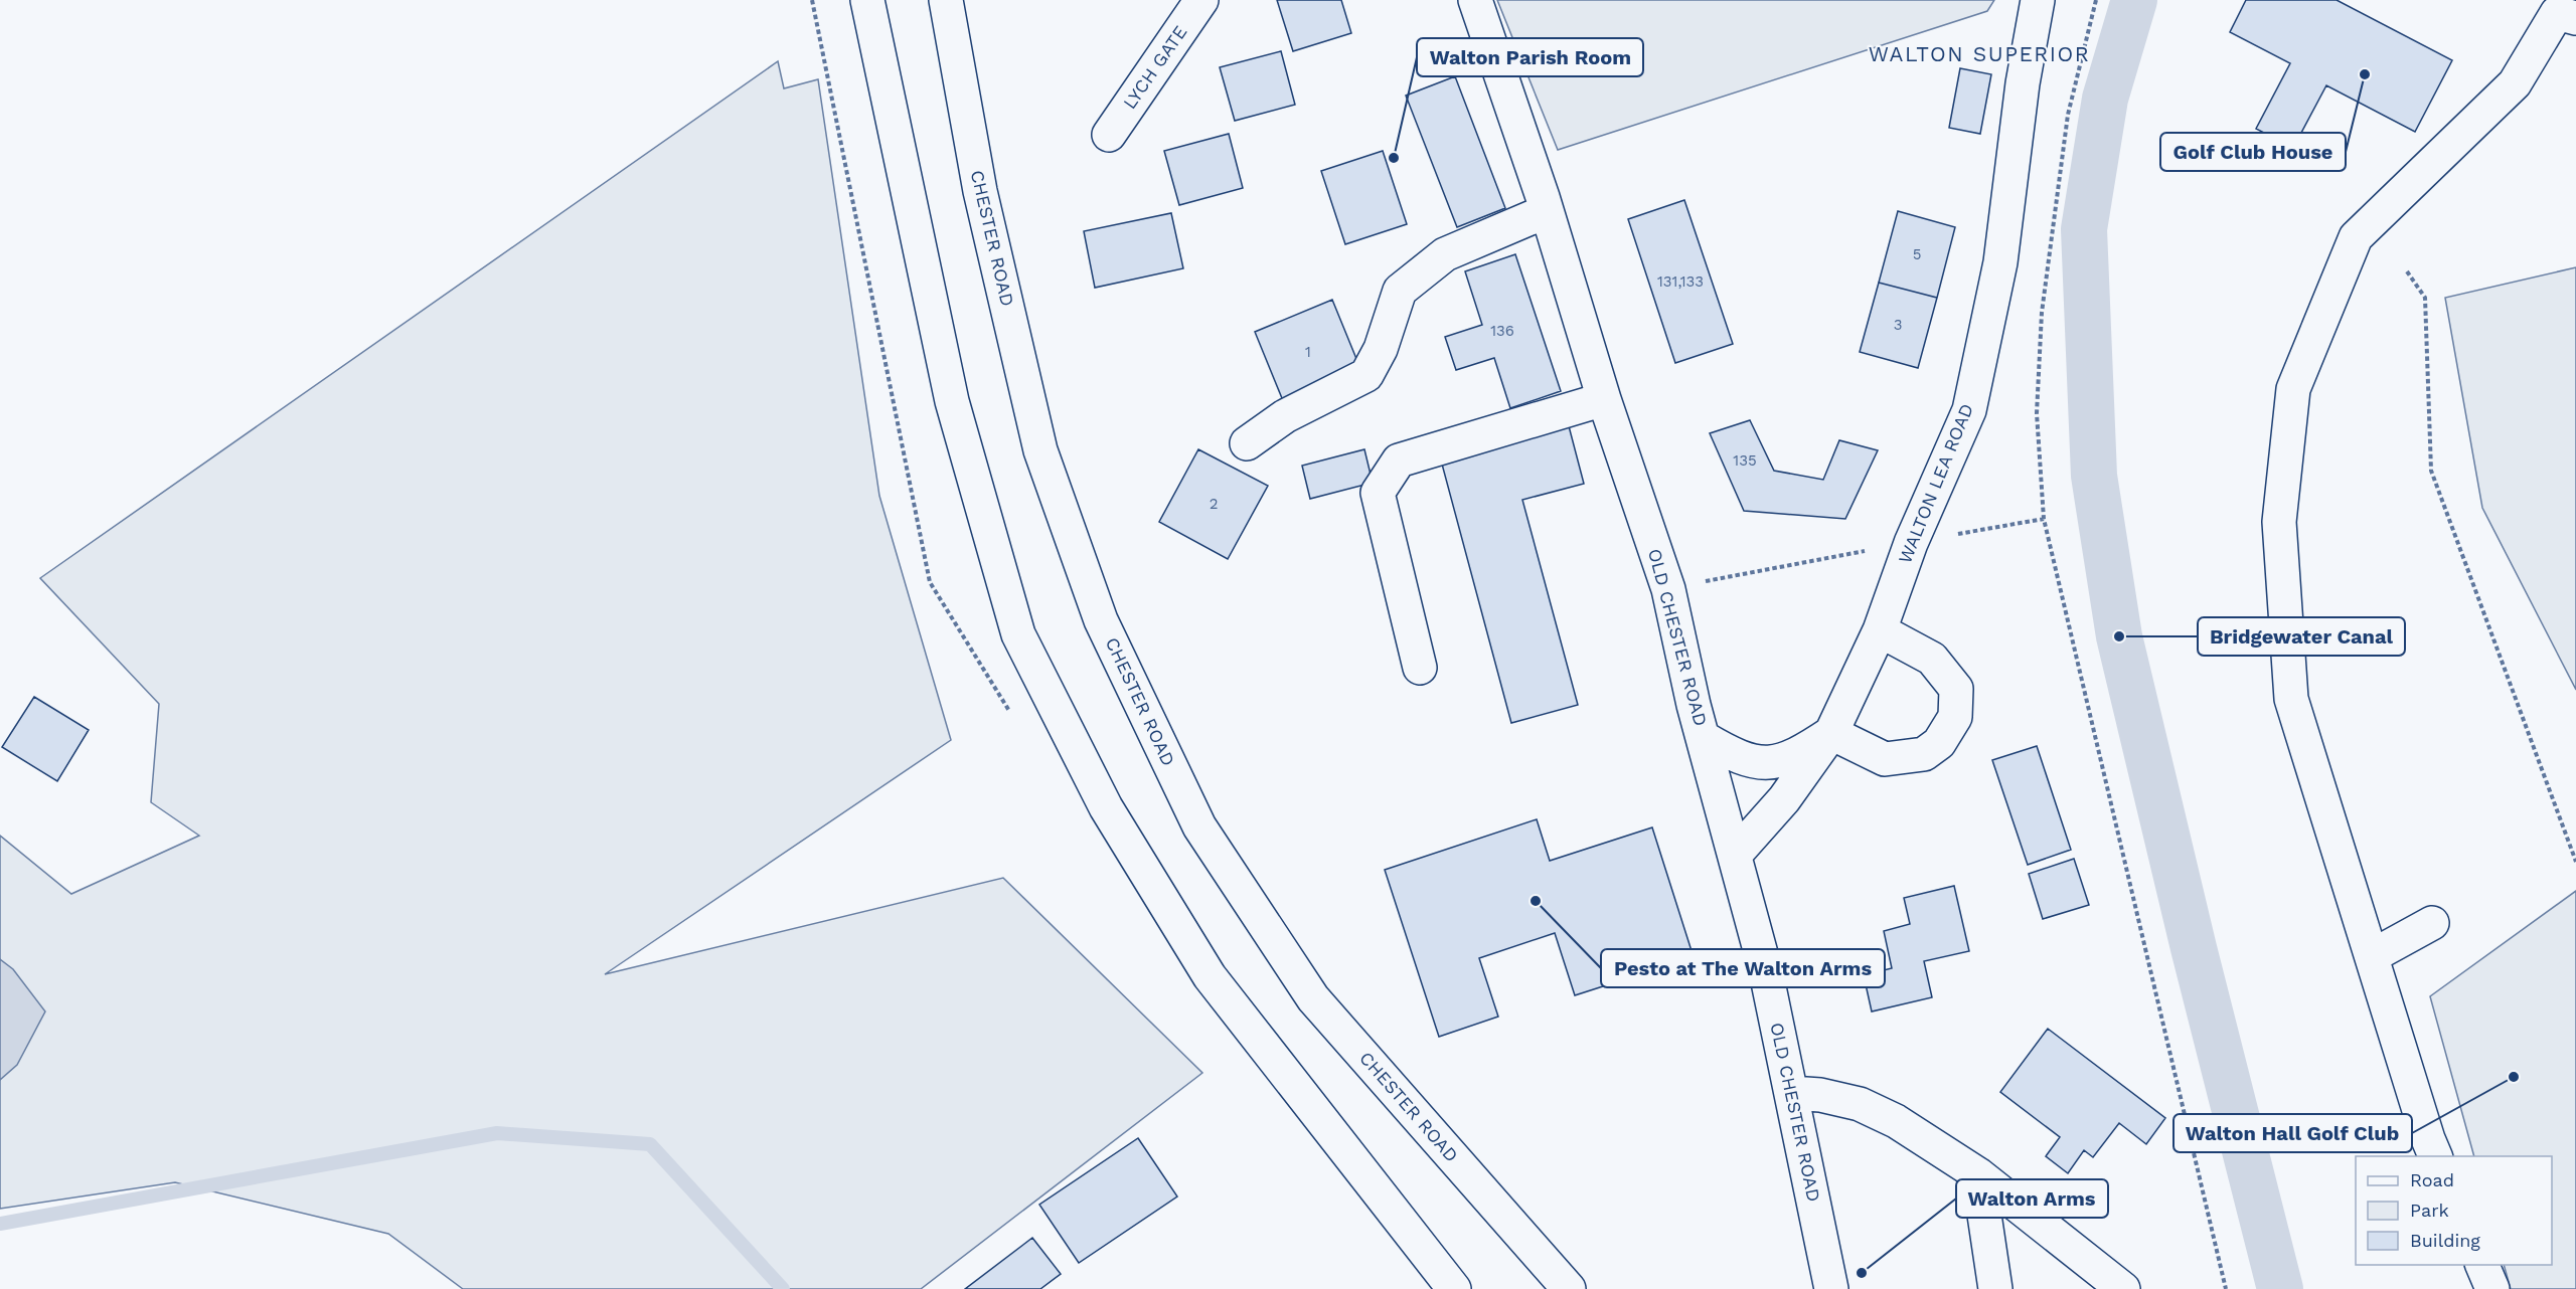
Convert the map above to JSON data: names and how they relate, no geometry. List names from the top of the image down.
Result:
{
  "streets": {
    "main road": [
      "LYCH GATE",
      "CHESTER ROAD",
      "WALTON LEA ROAD",
      "OLD CHESTER ROAD"
    ]
  },
  "crossings": [
    ["WALTON LEA ROAD", "OLD CHESTER ROAD"]
  ],
  "districts": ["WALTON SUPERIOR"],
  "places": [
    "Golf Club House",
    "Walton Parish Room",
    "Bridgewater Canal",
    "Pesto at The Walton Arms",
    "Walton Hall Golf Club",
    "Walton Arms"
  ],
  "house_numbers": [
    "5",
    "131,133",
    "3",
    "136",
    "1",
    "135",
    "2"
  ],
  "legend": ["Road", "Park", "Building"]
}
